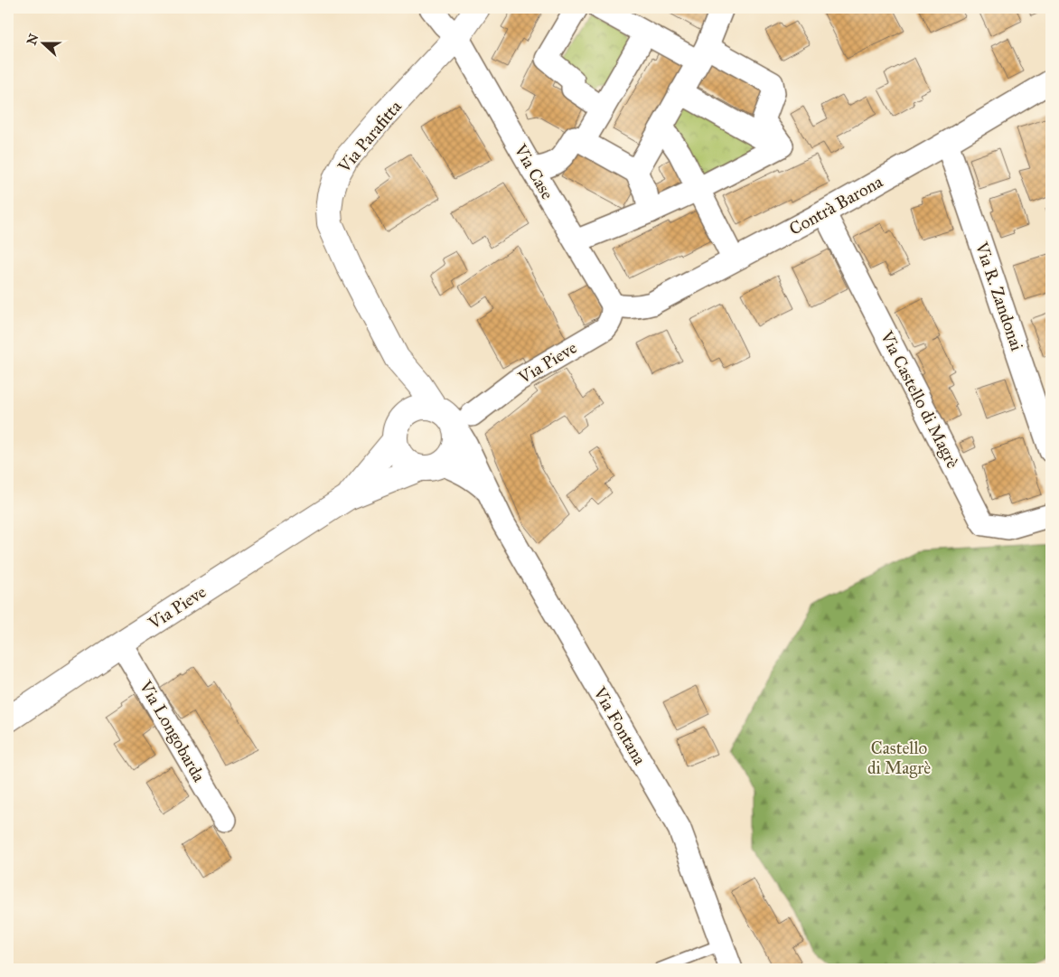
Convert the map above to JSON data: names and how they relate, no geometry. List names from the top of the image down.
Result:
{
  "streets": {
    "street": [
      "Via Parafitta",
      "Via Case",
      "Contrà Barona",
      "Via R. Zandonai",
      "Via Pieve",
      "Via Castello di Magrè",
      "Via Fontana",
      "Via Longobarda"
    ]
  },
  "crossings": [
    ["Via Parafitta", "Via Case"],
    ["Via Parafitta", "Via Pieve"],
    ["Via Parafitta", "Via Fontana"],
    ["Via Case", "Contrà Barona"],
    ["Via Case", "Via Pieve"],
    ["Contrà Barona", "Via R. Zandonai"],
    ["Contrà Barona", "Via Pieve"],
    ["Contrà Barona", "Via Castello di Magrè"],
    ["Via Pieve", "Via Fontana"],
    ["Via Pieve", "Via Longobarda"]
  ],
  "parks": ["Castello di Magrè"],
  "north": "left"
}
